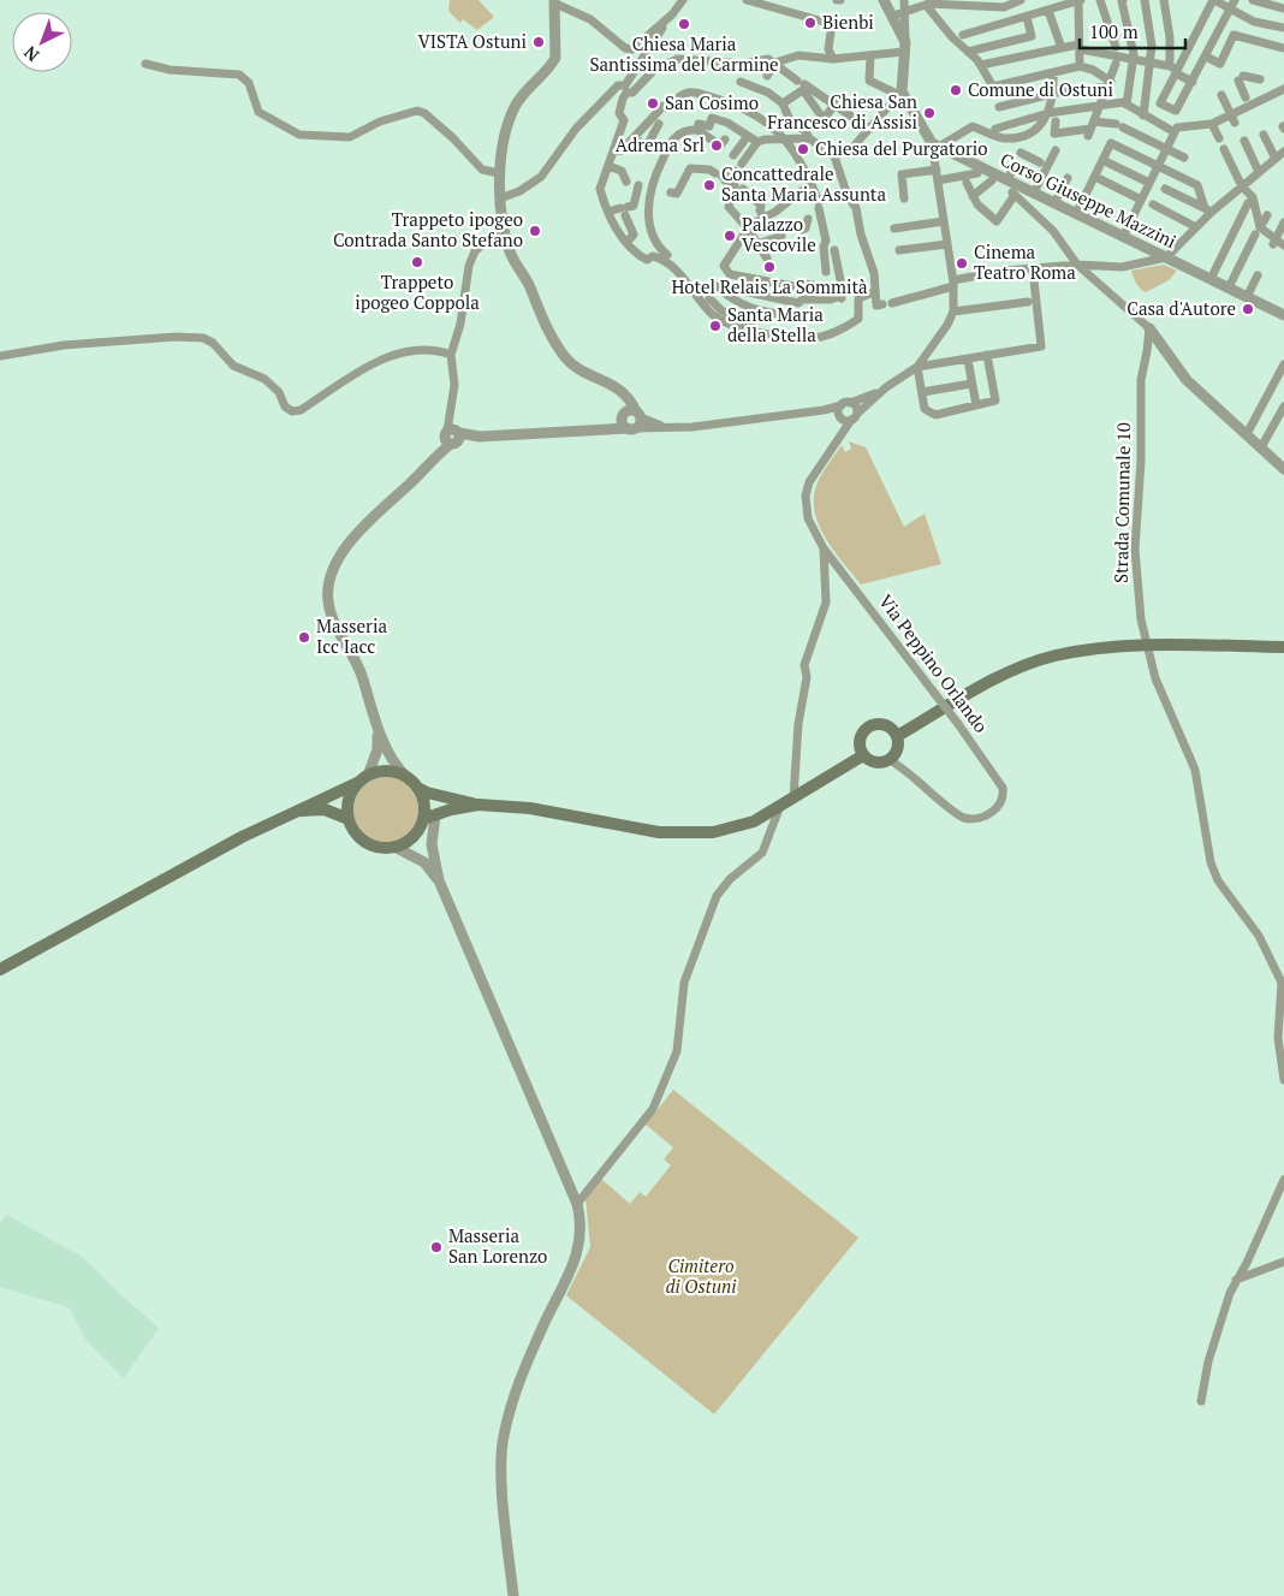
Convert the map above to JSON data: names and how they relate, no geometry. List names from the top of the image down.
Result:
{
  "streets": {
    "street": ["Corso Giuseppe Mazzini", "Strada Comunale 10", "Via Peppino Orlando"]
  },
  "crossings": [
    ["Corso Giuseppe Mazzini", "Via Peppino Orlando"]
  ],
  "parks": ["Cimitero di Ostuni"],
  "places": [
    "Bienbi",
    "Chiesa Maria Santissima del Carmine",
    "VISTA Ostuni",
    "Comune di Ostuni",
    "San Cosimo",
    "Chiesa San Francesco di Assisi",
    "Adrema Srl",
    "Chiesa del Purgatorio",
    "Concattedrale Santa Maria Assunta",
    "Trappeto ipogeo Contrada Santo Stefano",
    "Palazzo Vescovile",
    "Trappeto ipogeo Coppola",
    "Cinema Teatro Roma",
    "Hotel Relais La Sommità",
    "Casa d'Autore",
    "Santa Maria della Stella",
    "Masseria Icc Iacc",
    "Masseria San Lorenzo"
  ],
  "scale_bar": "100 m",
  "north": "bottom left"
}
